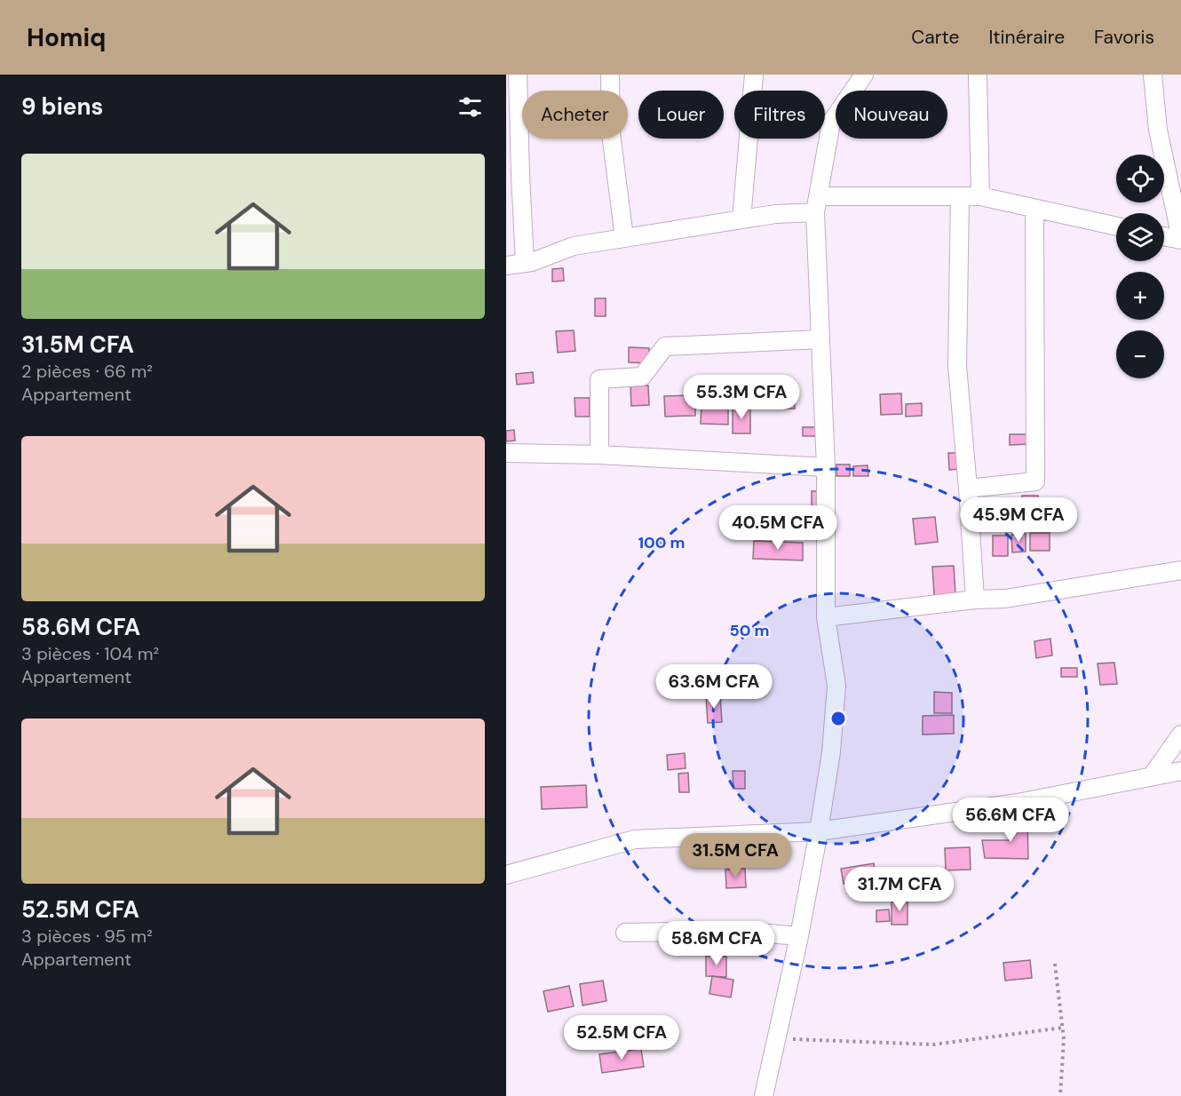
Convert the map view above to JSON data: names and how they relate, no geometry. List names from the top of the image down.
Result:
{
  "page": {
    "header": "Homiq",
    "nav": ["Carte", "Itinéraire", "Favoris"],
    "heading": "9 biens",
    "chip": [
      "Acheter",
      "Louer",
      "Filtres",
      "Nouveau"
    ],
    "list": [
      {
        "name": "31.5M CFA",
        "note": "2 pièces · 66 m² · Appartement"
      },
      {
        "name": "58.6M CFA",
        "note": "3 pièces · 104 m² · Appartement"
      },
      {
        "name": "52.5M CFA",
        "note": "3 pièces · 95 m² · Appartement"
      }
    ],
    "map_buttons": ["+", "−"],
    "price": [
      "55.3M CFA",
      "45.9M CFA",
      "40.5M CFA",
      "63.6M CFA",
      "56.6M CFA",
      "31.5M CFA",
      "31.7M CFA",
      "58.6M CFA",
      "52.5M CFA"
    ]
  },
  "rings": ["100 m", "50 m"]
}
